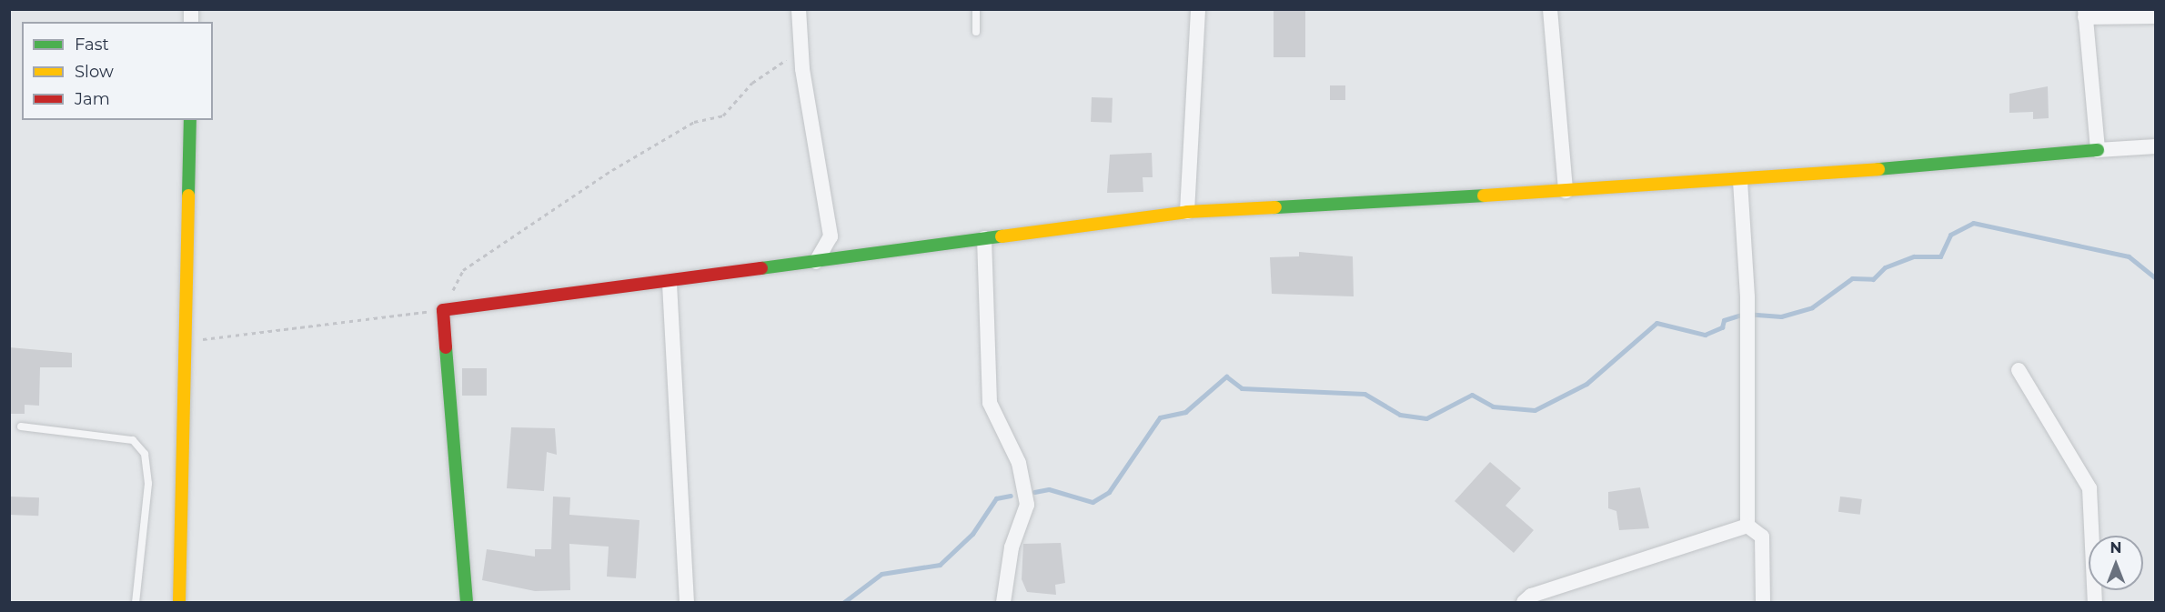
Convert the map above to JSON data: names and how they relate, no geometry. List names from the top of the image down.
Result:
{
  "legend": ["Fast", "Slow", "Jam"],
  "north": "top"
}
